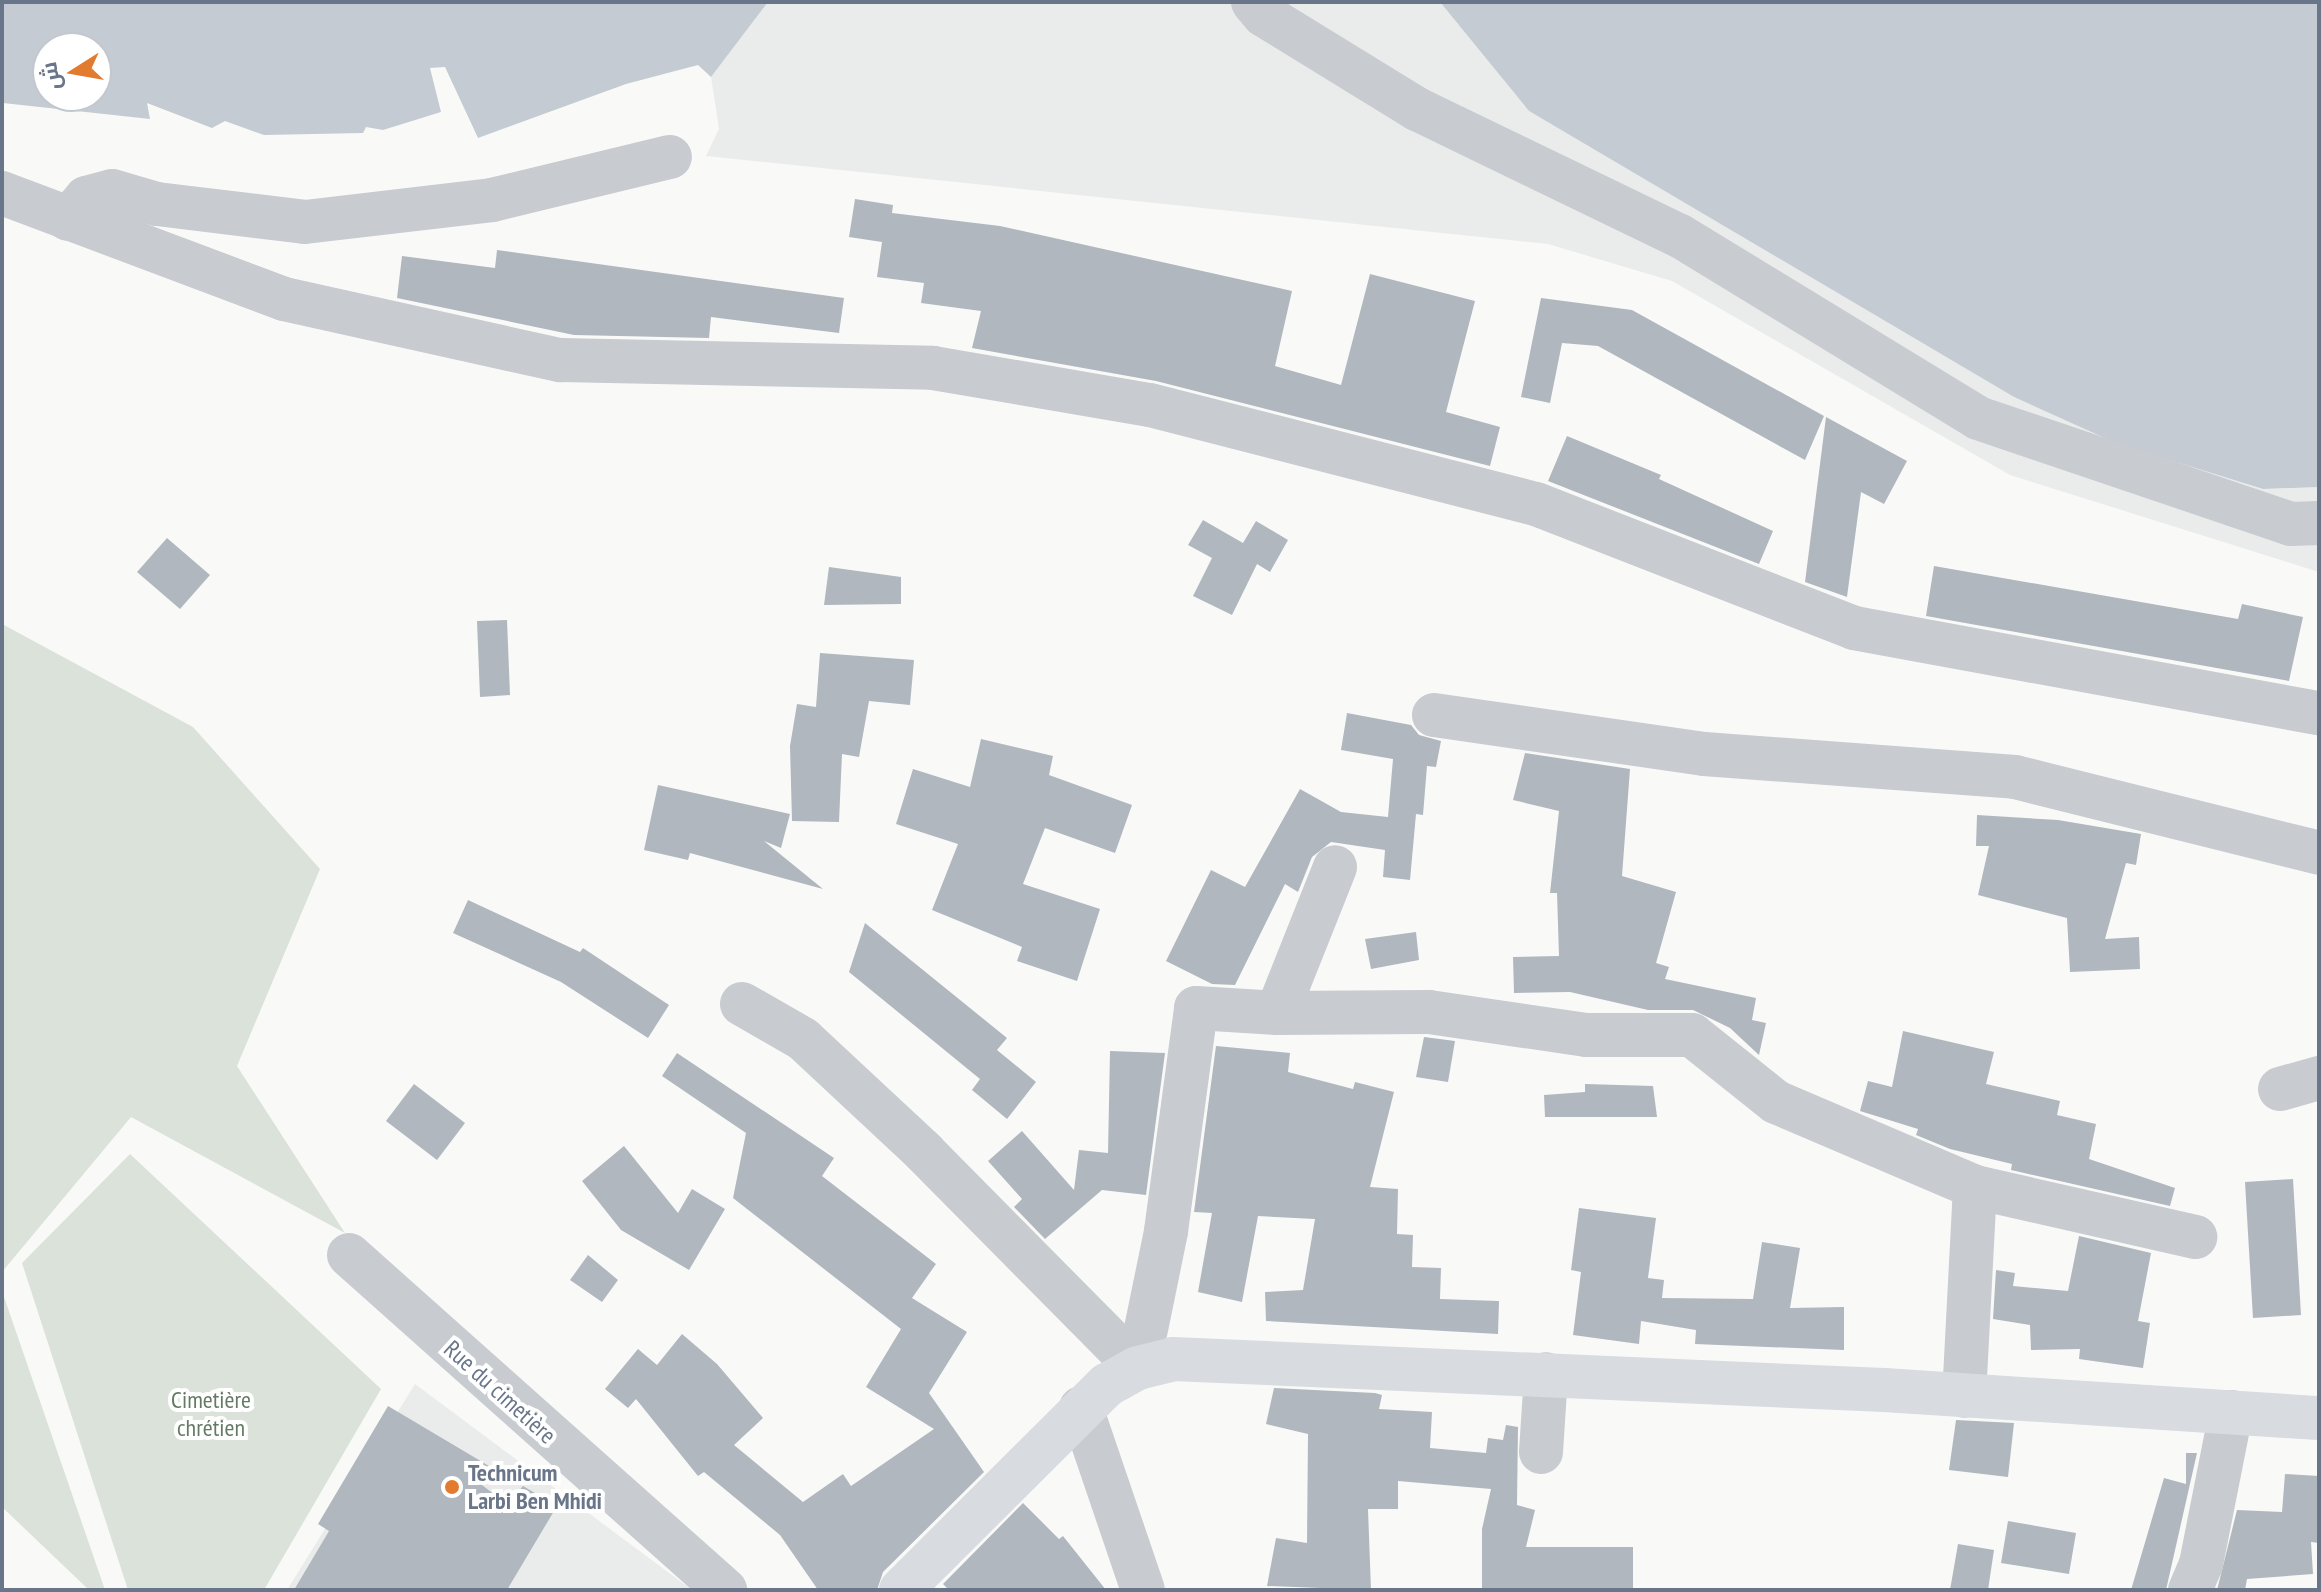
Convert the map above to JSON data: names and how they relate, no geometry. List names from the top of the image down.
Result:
{
  "streets": {
    "street": ["Rue du cimetière"]
  },
  "parks": ["Cimetière chrétien"],
  "places": ["Technicum Larbi Ben Mhidi"],
  "north": "left"
}
